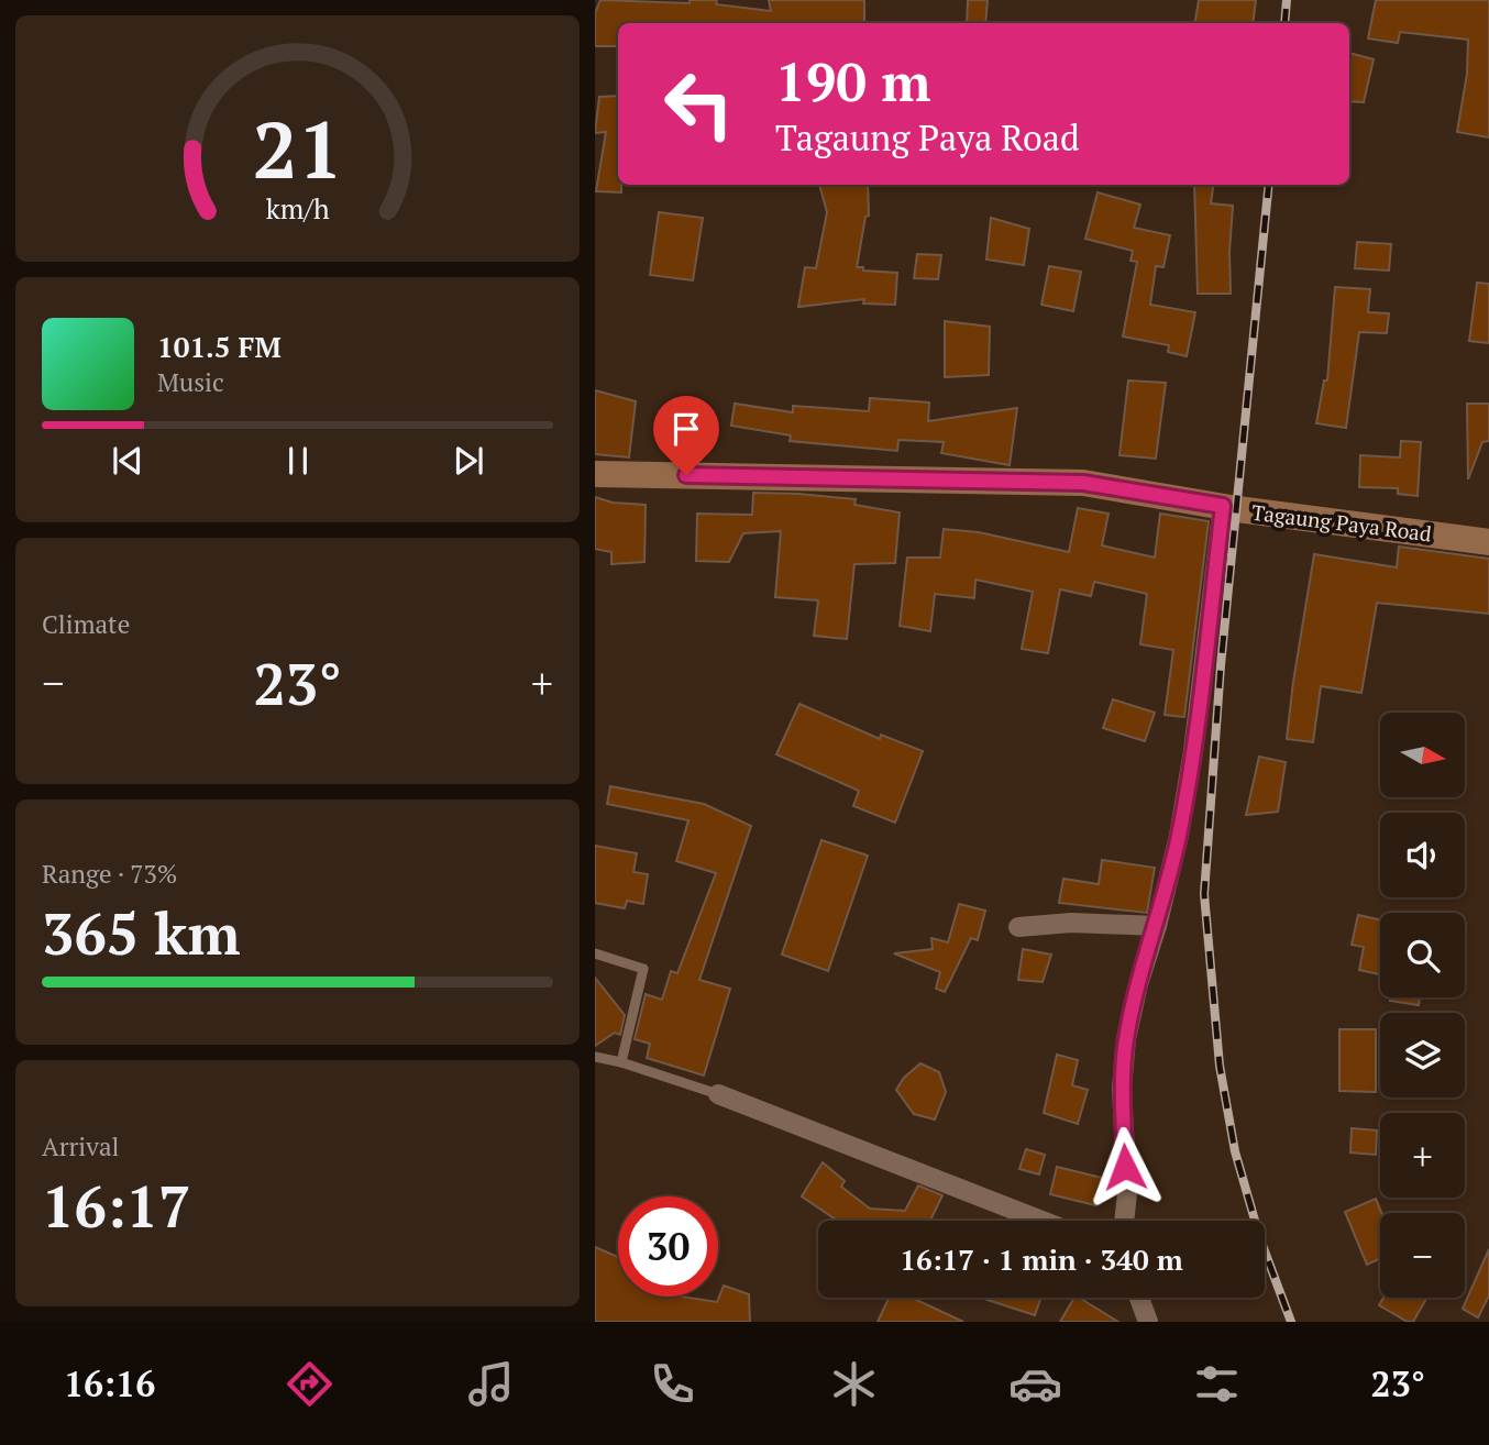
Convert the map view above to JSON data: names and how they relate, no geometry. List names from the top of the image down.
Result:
{
  "streets": {
    "main road": ["Tagaung Paya Road"]
  },
  "north": "right",
  "page": {
    "turn": ["190 m", "Tagaung Paya Road"],
    "song": ["101.5 FM", "Music"],
    "tile": [
      "Climate",
      ["Range · 73%", "365 km"],
      ["Arrival", "16:17"]
    ],
    "heat": ["−", "23°", "+"],
    "map_buttons": ["+", "−"],
    "limit": "30",
    "trip": "16:17 · 1 min · 340 m",
    "tabs": ["16:16", "23°"],
    "gauge": ["21", "km/h"]
  }
}
